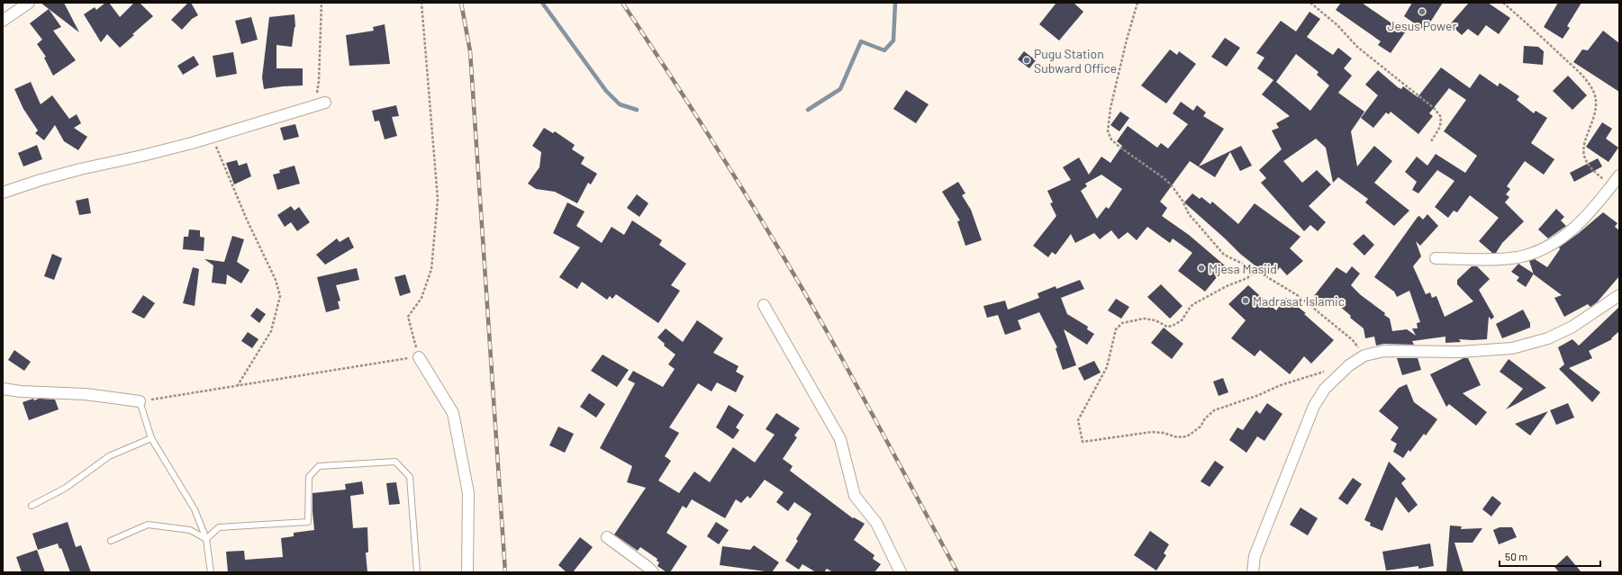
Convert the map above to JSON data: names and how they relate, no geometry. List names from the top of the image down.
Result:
{
  "places": [
    "Jesus Power",
    "Pugu Station Subward Office",
    "Mjesa Masjid",
    "Madrasat Islamic"
  ],
  "scale_bar": "50 m"
}
